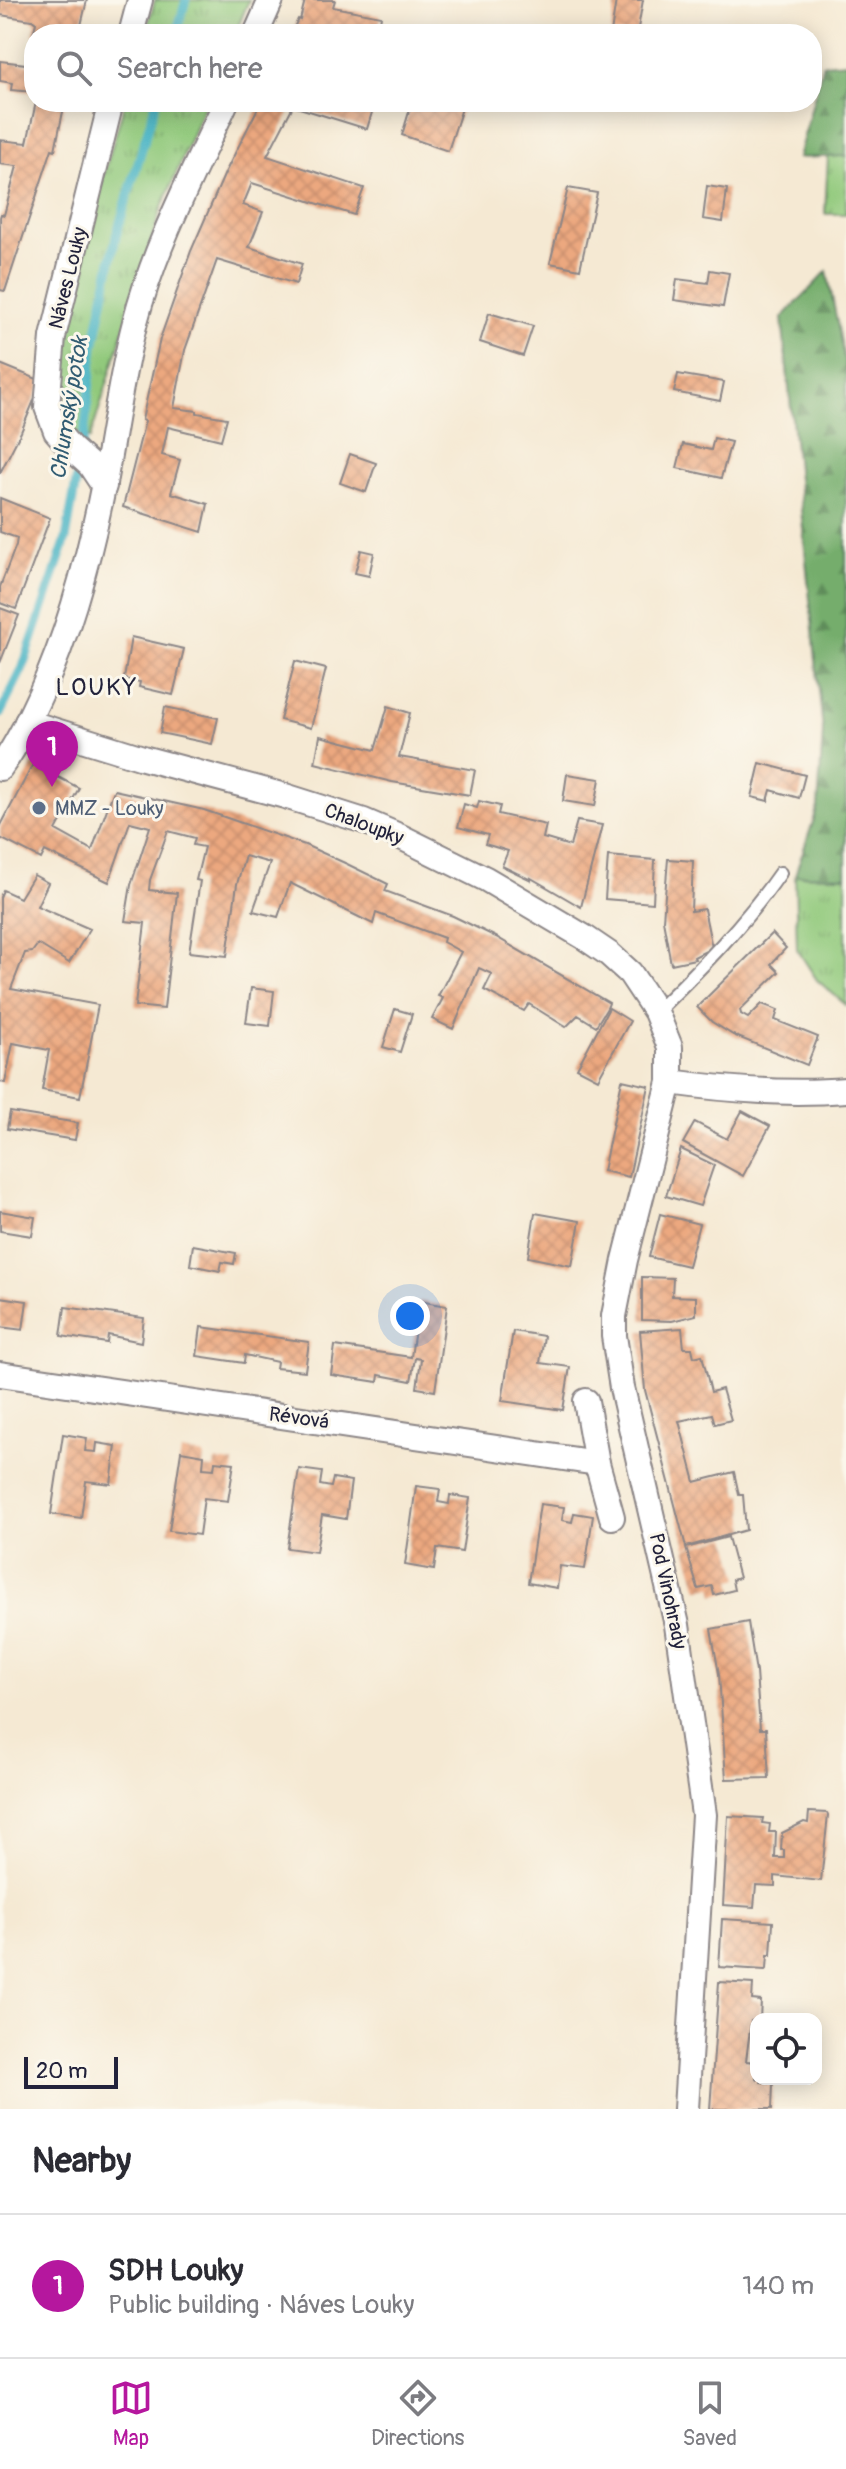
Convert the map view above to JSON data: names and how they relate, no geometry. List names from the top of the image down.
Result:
{
  "streets": {
    "street": [
      "Náves Louky",
      "Chaloupky",
      "Révová",
      "Pod Vinohrady"
    ]
  },
  "crossings": [
    ["Chaloupky", "Pod Vinohrady"]
  ],
  "districts": ["LOUKY"],
  "water": ["Chlumský potok"],
  "places": ["MMZ - Louky"],
  "scale_bar": "20 m",
  "page": {
    "search": "Search here",
    "pins": "1",
    "scale": "20 m",
    "heading": "Nearby",
    "list": [
      {
        "mark": "1",
        "name": "SDH Louky",
        "note": "Public building · Náves Louky",
        "value": "140 m"
      }
    ],
    "nav": ["Map", "Directions", "Saved"]
  }
}
